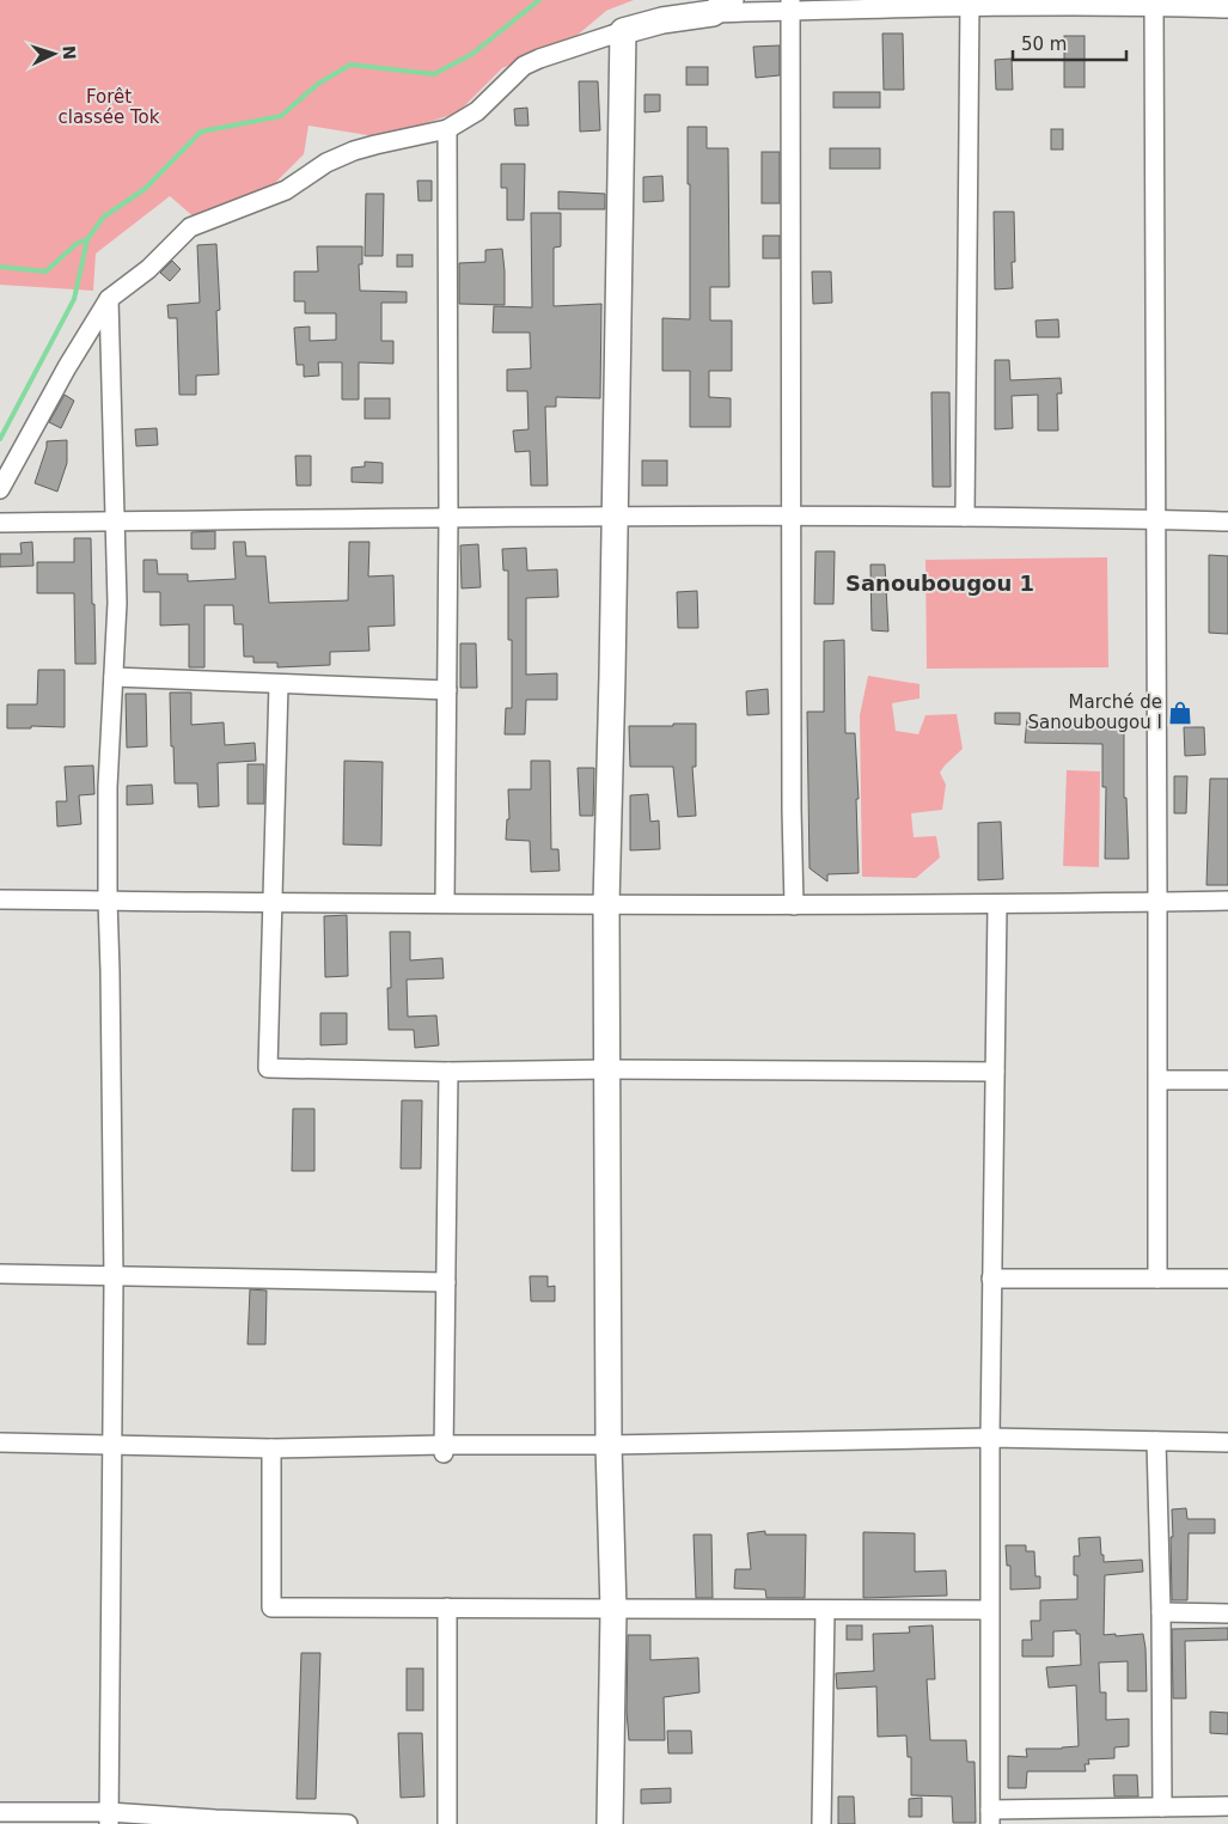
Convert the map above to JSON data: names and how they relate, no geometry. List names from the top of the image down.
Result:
{
  "districts": ["Sanoubougou 1"],
  "parks": ["Forêt classée Tok"],
  "places": {
    "shop": ["Marché de Sanoubougou I"]
  },
  "scale_bar": "50 m",
  "north": "right"
}
